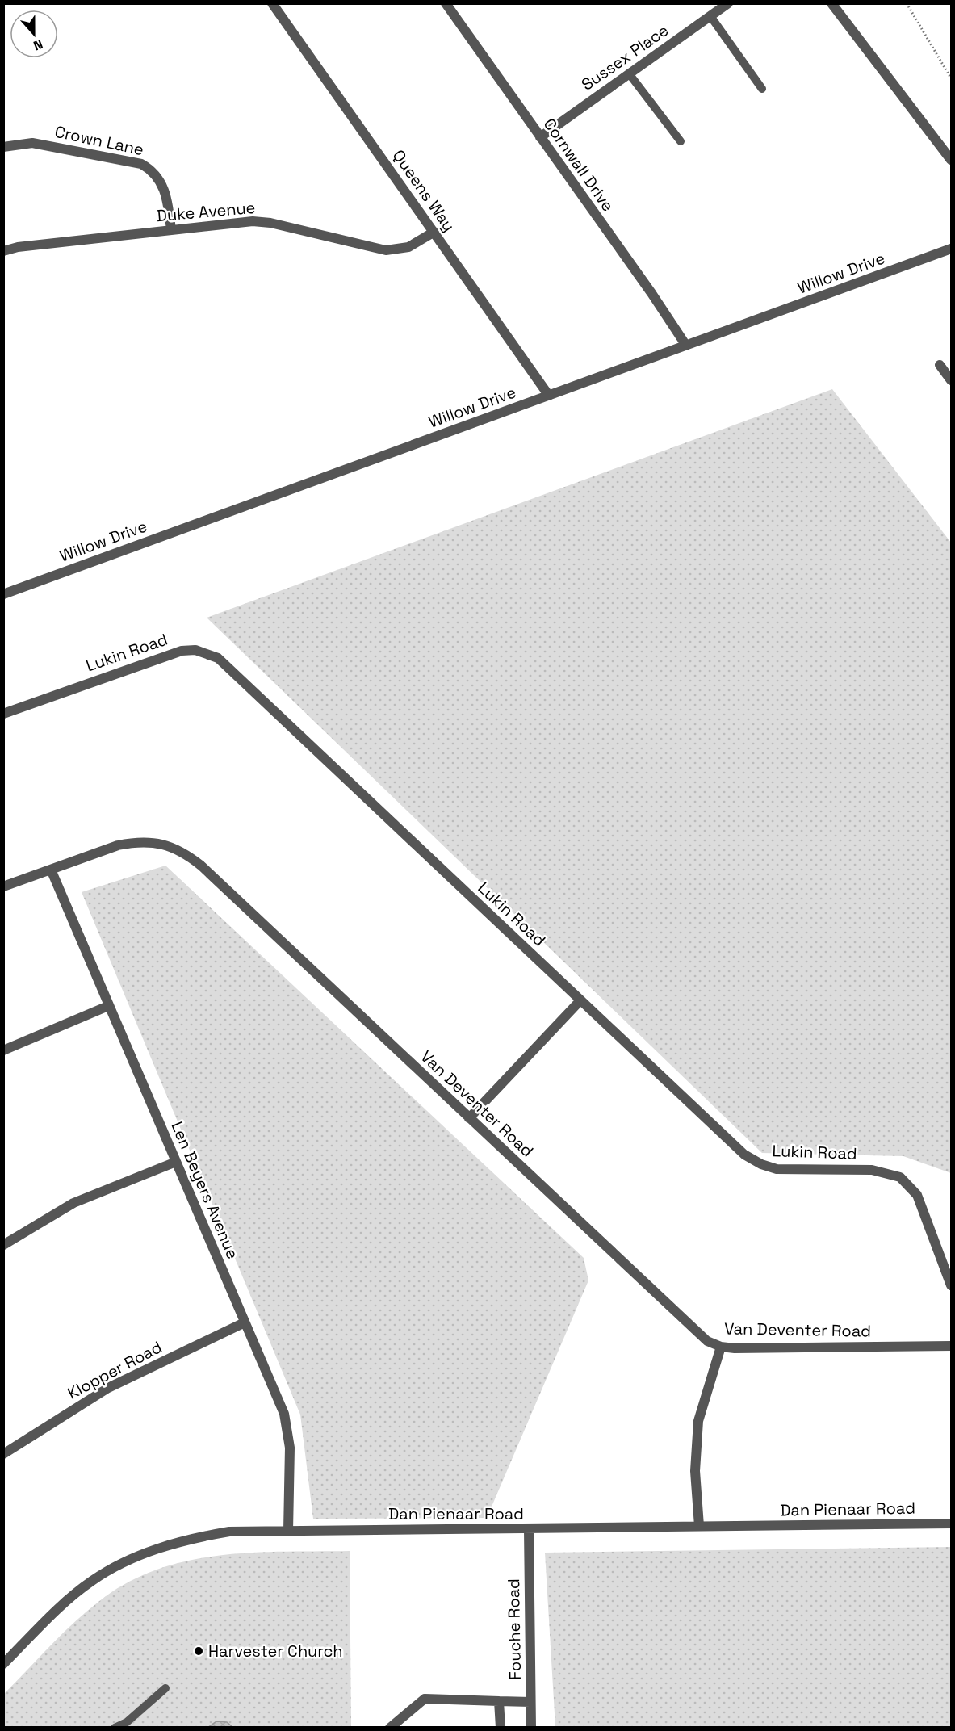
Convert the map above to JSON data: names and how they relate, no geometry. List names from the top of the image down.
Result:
{
  "streets": {
    "street": [
      "Sussex Place",
      "Crown Lane",
      "Cornwall Drive",
      "Queens Way",
      "Duke Avenue",
      "Willow Drive",
      "Lukin Road",
      "Van Deventer Road",
      "Len Beyers Avenue",
      "Klopper Road",
      "Dan Pienaar Road",
      "Fouche Road"
    ]
  },
  "crossings": [
    ["Sussex Place", "Cornwall Drive"],
    ["Crown Lane", "Duke Avenue"],
    ["Cornwall Drive", "Willow Drive"],
    ["Queens Way", "Duke Avenue"],
    ["Queens Way", "Willow Drive"],
    ["Van Deventer Road", "Len Beyers Avenue"],
    ["Len Beyers Avenue", "Klopper Road"],
    ["Len Beyers Avenue", "Dan Pienaar Road"],
    ["Dan Pienaar Road", "Fouche Road"]
  ],
  "places": ["Harvester Church"],
  "north": "bottom"
}
